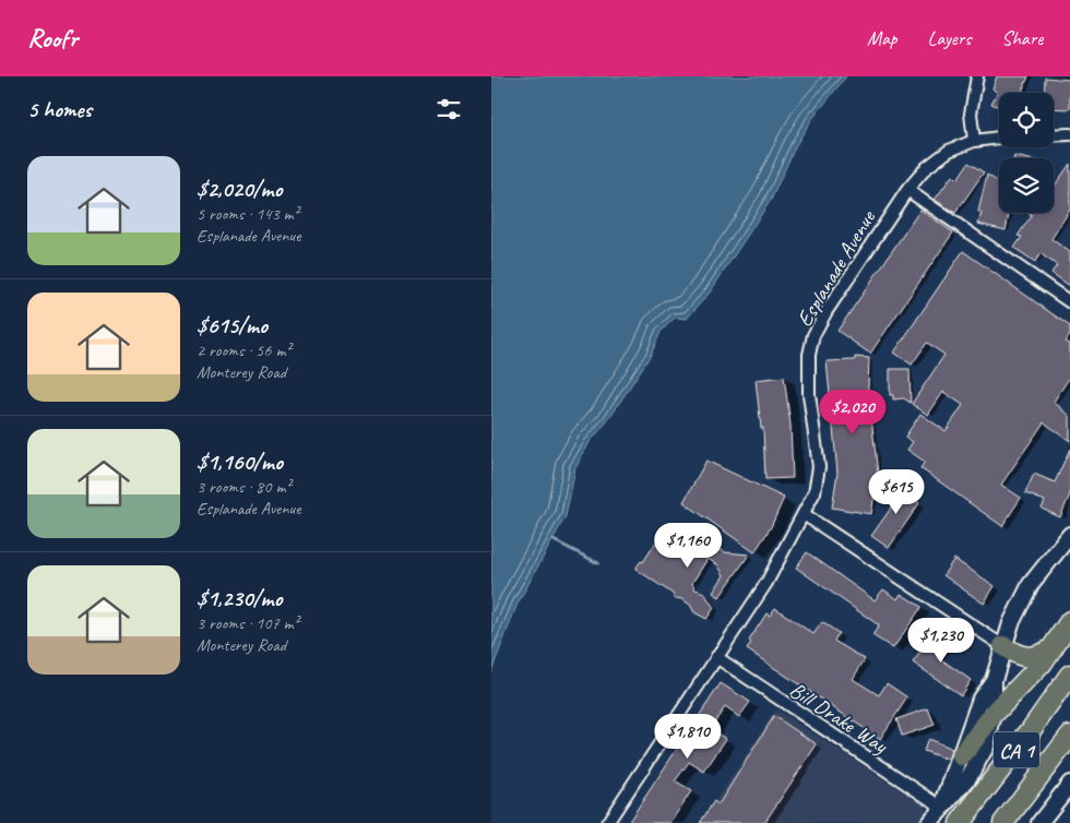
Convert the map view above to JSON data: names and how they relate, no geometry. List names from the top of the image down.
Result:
{
  "streets": {
    "highway": ["CA 1"],
    "street": ["Esplanade Avenue", "Bill Drake Way"]
  },
  "crossings": [
    ["Esplanade Avenue", "Bill Drake Way"]
  ],
  "page": {
    "header": "Roofr",
    "nav": ["Map", "Layers", "Share"],
    "heading": "5 homes",
    "list": [
      {
        "name": "$2,020/mo",
        "note": "5 rooms · 143 m² · Esplanade Avenue"
      },
      {
        "name": "$615/mo",
        "note": "2 rooms · 56 m² · Monterey Road"
      },
      {
        "name": "$1,160/mo",
        "note": "3 rooms · 80 m² · Esplanade Avenue"
      },
      {
        "name": "$1,230/mo",
        "note": "3 rooms · 107 m² · Monterey Road"
      }
    ],
    "price": [
      "$2,020",
      "$615",
      "$1,160",
      "$1,230",
      "$1,810"
    ]
  }
}
